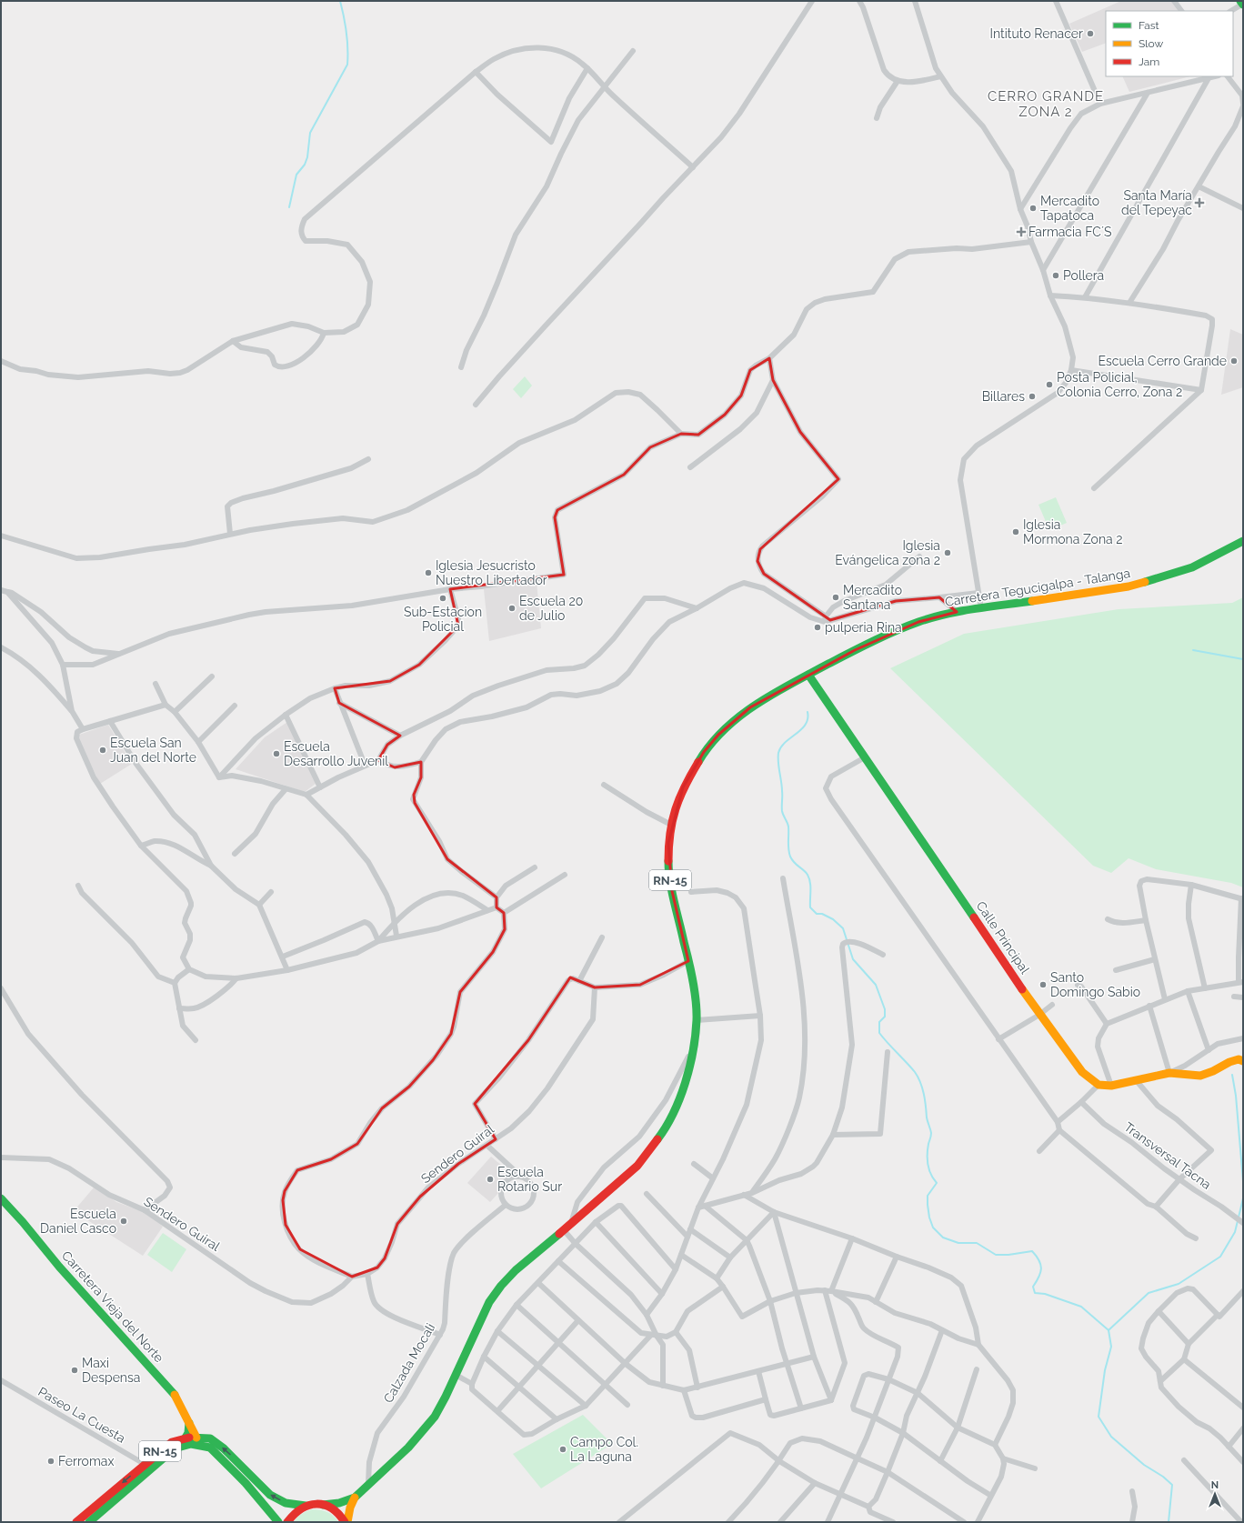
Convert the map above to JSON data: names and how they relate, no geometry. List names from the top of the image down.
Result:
{
  "streets": {
    "main road": [
      "Carretera Tegucigalpa - Talanga",
      "RN-15",
      "Calle Principal",
      "Carretera Vieja del Norte"
    ],
    "street": [
      "Sendero Guiral",
      "Transversal Tacna",
      "Calzada Mocali",
      "Paseo La Cuesta"
    ]
  },
  "crossings": [
    ["Carretera Tegucigalpa - Talanga", "RN-15"],
    ["Carretera Tegucigalpa - Talanga", "Calle Principal"],
    ["Carretera Tegucigalpa - Talanga", "Calzada Mocali"],
    ["RN-15", "Carretera Vieja del Norte"],
    ["RN-15", "Calzada Mocali"],
    ["RN-15", "Paseo La Cuesta"]
  ],
  "districts": ["CERRO GRANDE ZONA 2"],
  "places": {
    "other": [
      "Intituto Renacer",
      "Mercadito Tapatoca",
      "Pollera",
      "Escuela Cerro Grande",
      "Posta Policial, Colonia Cerro, Zona 2",
      "Billares",
      "Iglesia Mormona Zona 2",
      "Iglesia Evángelica zona 2",
      "Iglesia Jesucristo Nuestro Libertador",
      "Mercadito Santana",
      "Sub-Estacion Policial",
      "Escuela 20 de Julio",
      "pulperia Rina",
      "Escuela San Juan del Norte",
      "Escuela Desarrollo Juvenil",
      "Santo Domingo Sabio",
      "Escuela Rotario Sur",
      "Escuela Daniel Casco",
      "Maxi Despensa",
      "Campo Col. La Laguna",
      "Ferromax"
    ],
    "health": ["Santa María del Tepeyac", "Farmacia FC´S"]
  },
  "legend": ["Fast", "Slow", "Jam"],
  "north": "top"
}
